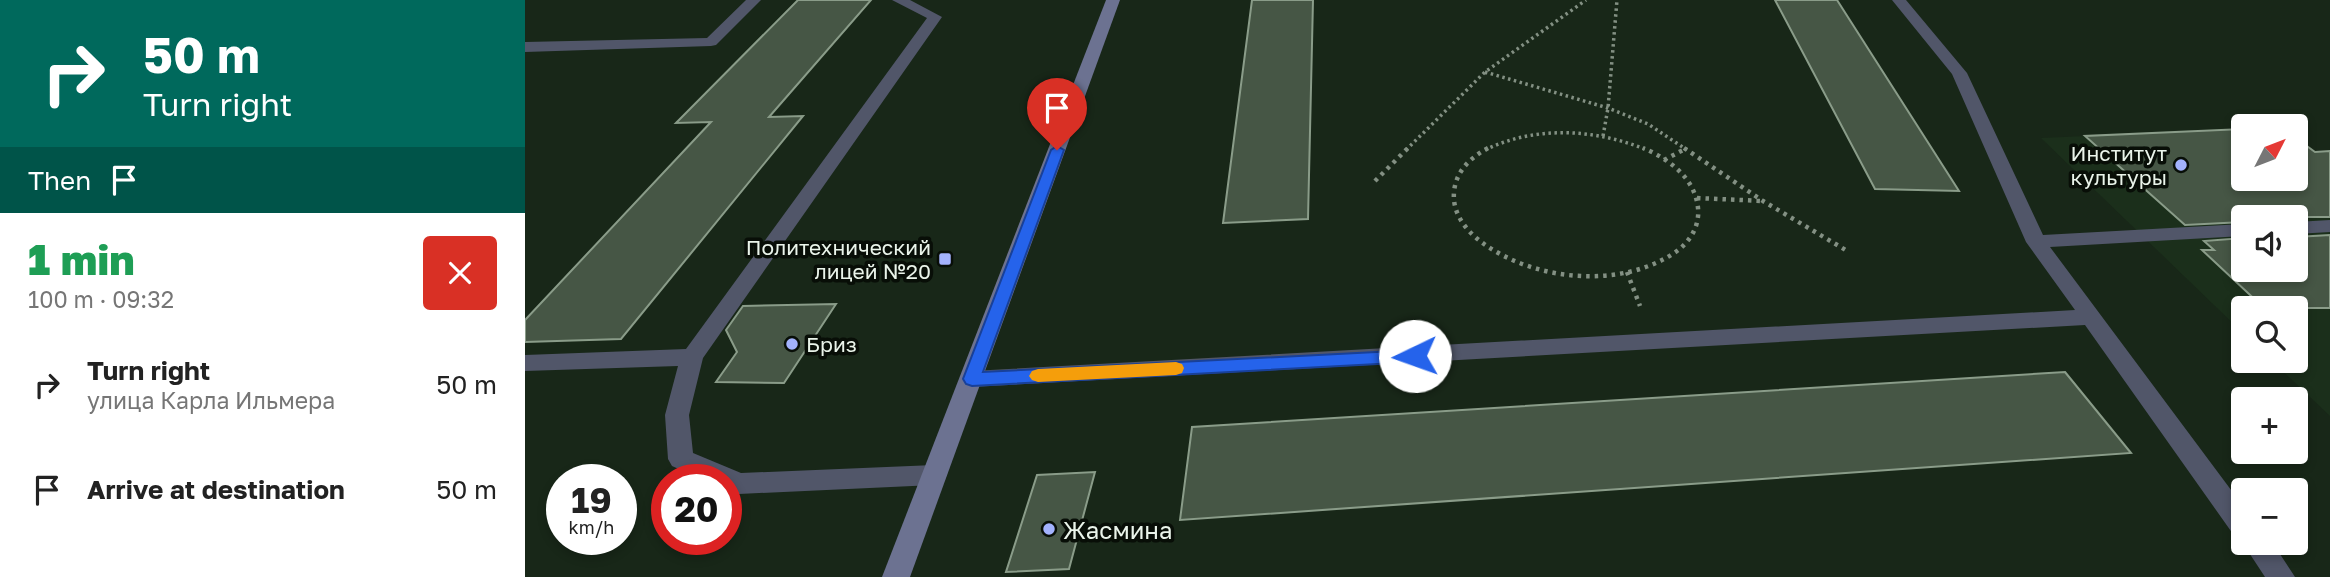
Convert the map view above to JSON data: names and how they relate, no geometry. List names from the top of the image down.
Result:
{
  "places": {
    "other": ["Институт культуры", "Бриз", "Жасмина"],
    "transit": ["Политехнический лицей №20"]
  },
  "north": "top right",
  "page": {
    "turn": ["50 m", "Turn right"],
    "map_buttons": ["+", "−"],
    "then": "Then",
    "heading": ["1 min", "100 m · 09:32"],
    "list": [
      {
        "name": "Turn right",
        "note": "улица Карла Ильмера",
        "value": "50 m"
      },
      {
        "name": "Arrive at destination",
        "value": "50 m"
      }
    ],
    "speed": "19 km/h",
    "limit": "20"
  }
}
